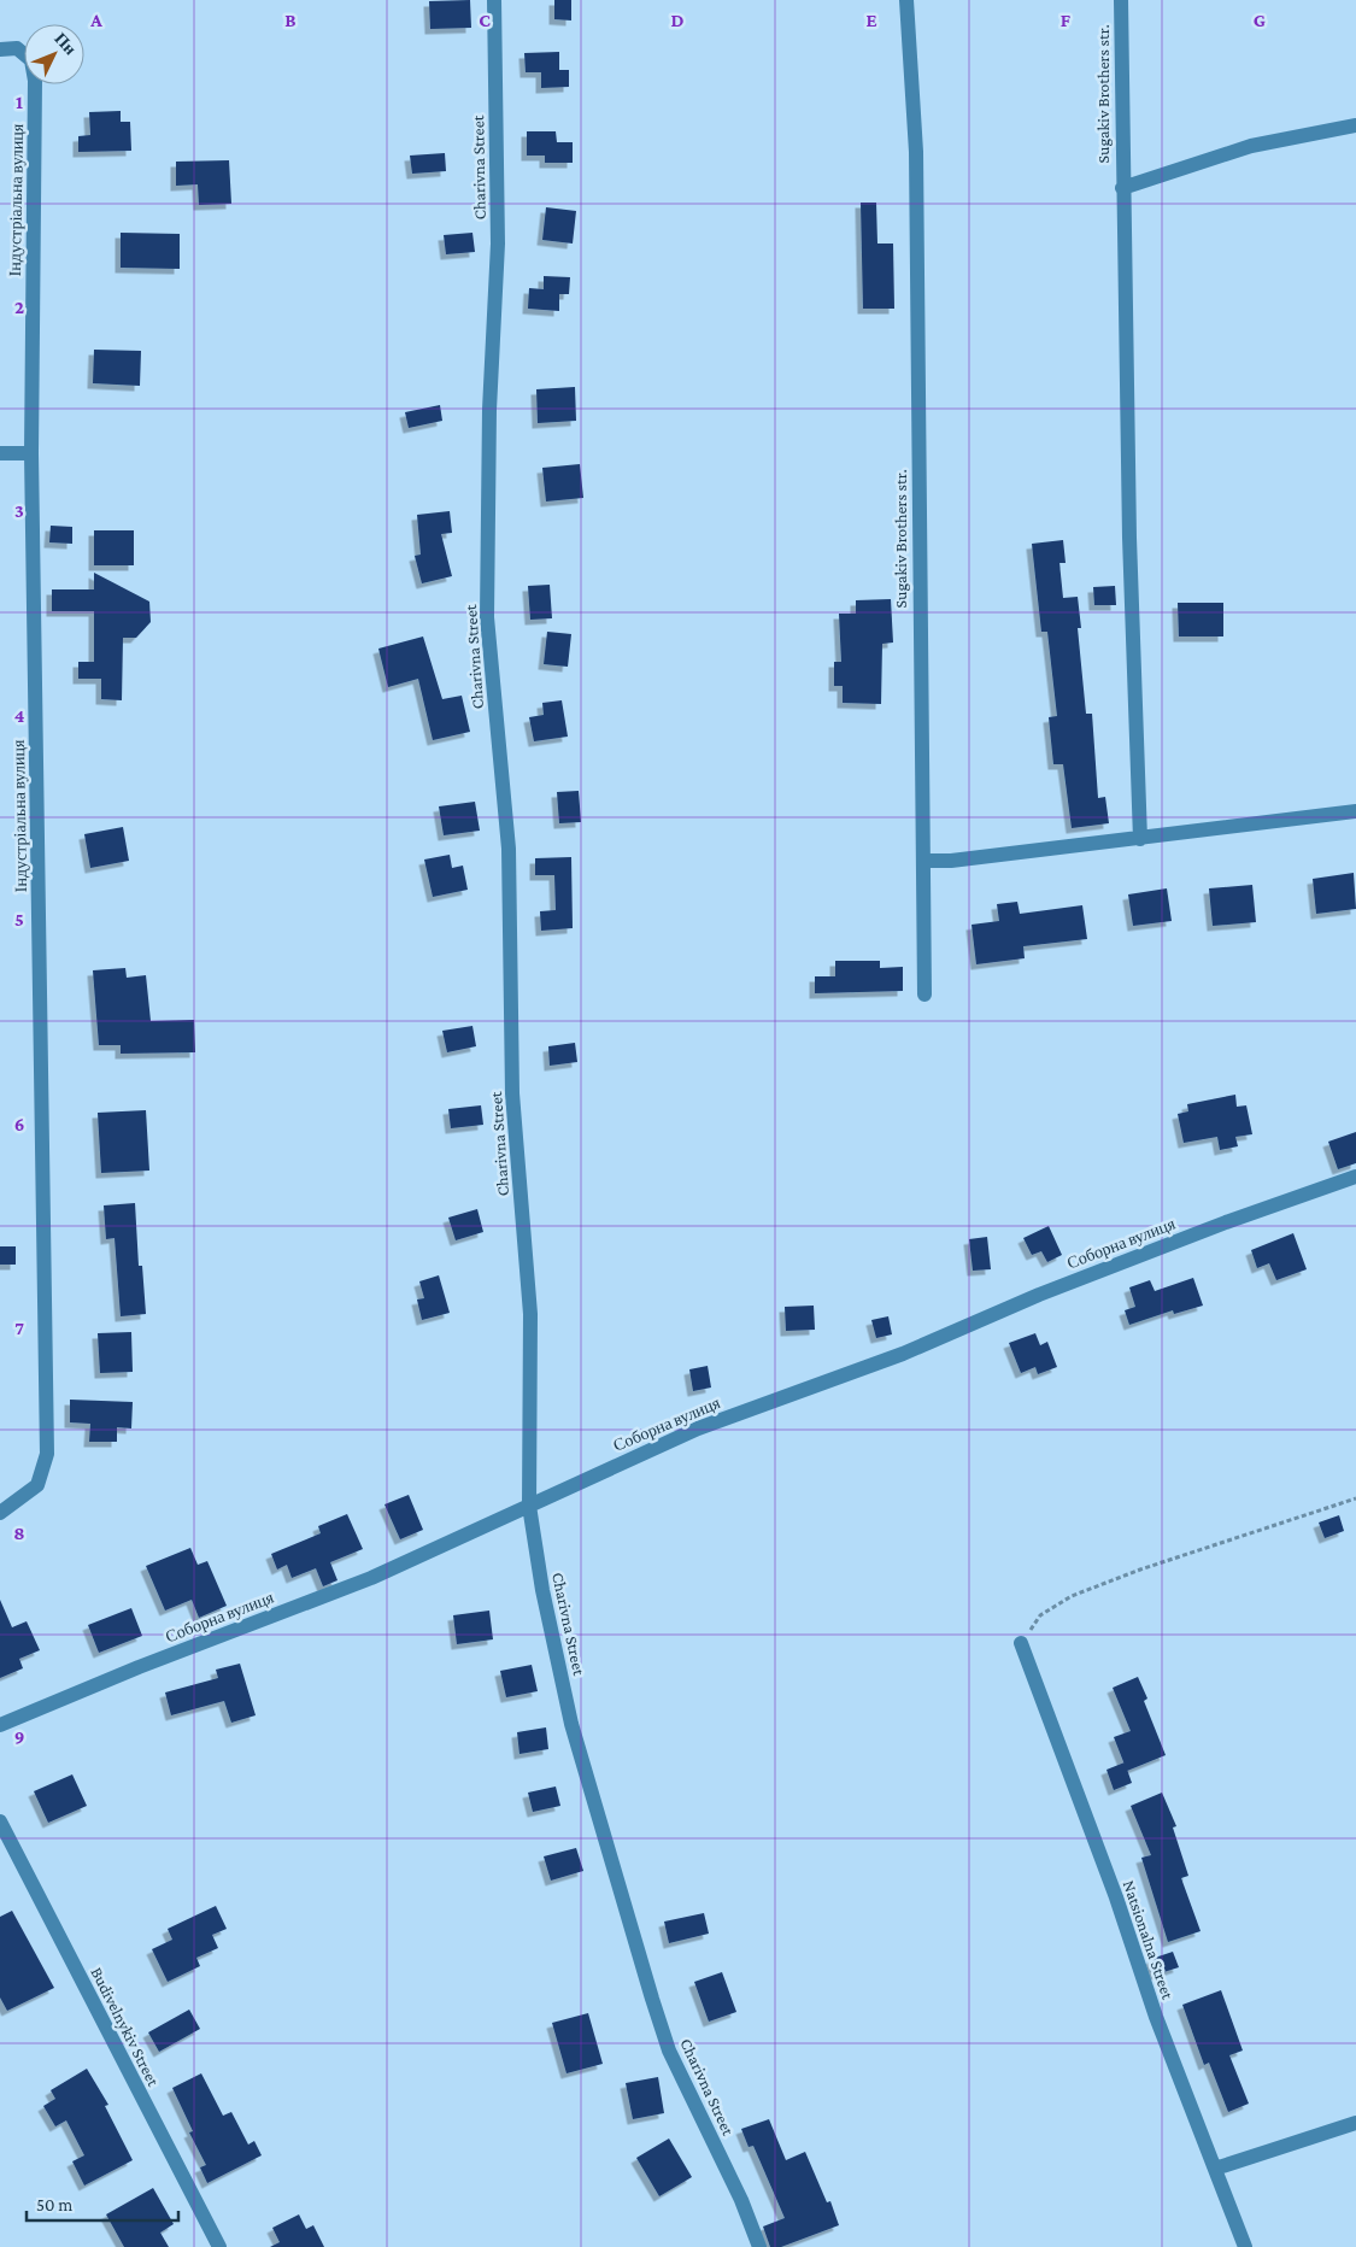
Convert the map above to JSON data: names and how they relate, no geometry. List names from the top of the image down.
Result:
{
  "streets": {
    "street": [
      "Sugakiv Brothers str.",
      "Charivna Street",
      "Індустріальна вулиця",
      "Соборна вулиця",
      "Natsionalna Street",
      "Budivelnykiv Street"
    ]
  },
  "crossings": [
    ["Charivna Street", "Соборна вулиця"]
  ],
  "scale_bar": "50 m",
  "north": "top right",
  "grid": {
    "columns": [
      "A",
      "B",
      "C",
      "D",
      "E",
      "F",
      "G"
    ],
    "rows": [
      "1",
      "2",
      "3",
      "4",
      "5",
      "6",
      "7",
      "8",
      "9"
    ]
  }
}
